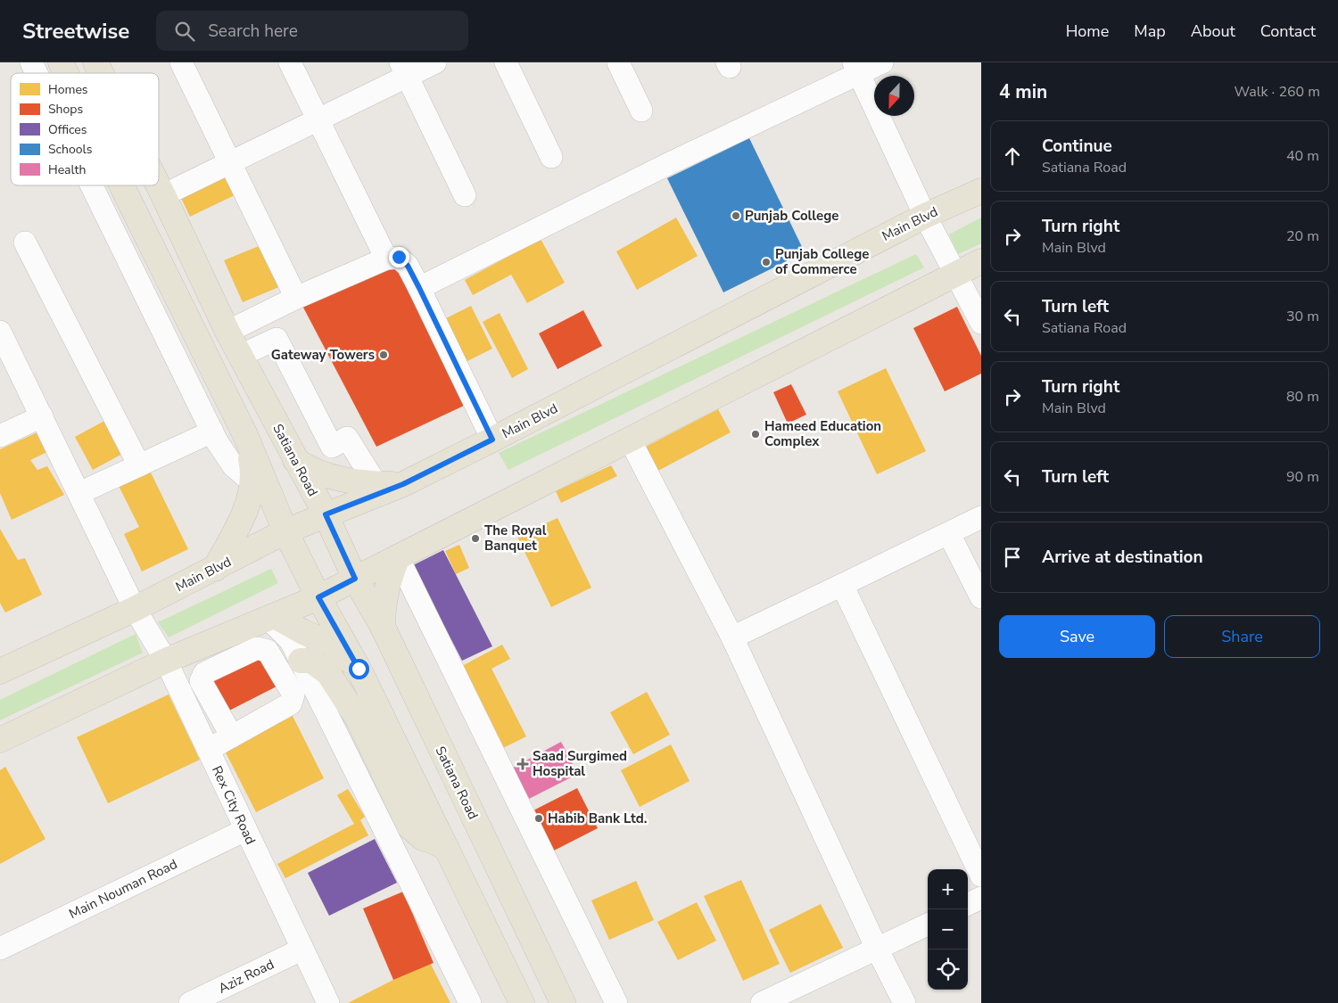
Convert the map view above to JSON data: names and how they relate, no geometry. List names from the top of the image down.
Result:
{
  "streets": {
    "main road": ["Main Blvd", "Satiana Road"],
    "street": ["Rex City Road", "Main Nouman Road", "Aziz Road"]
  },
  "crossings": [
    ["Main Blvd", "Satiana Road"],
    ["Main Blvd", "Rex City Road"],
    ["Rex City Road", "Main Nouman Road"],
    ["Rex City Road", "Aziz Road"]
  ],
  "places": {
    "other": [
      "Punjab College",
      "Punjab College of Commerce",
      "Gateway Towers",
      "Hameed Education Complex",
      "The Royal Banquet",
      "Habib Bank Ltd."
    ],
    "health": ["Saad Surgimed Hospital"]
  },
  "legend": [
    "Homes",
    "Shops",
    "Offices",
    "Schools",
    "Health"
  ],
  "north": "bottom",
  "page": {
    "header": "Streetwise",
    "search": "Search here",
    "nav": [
      "Home",
      "Map",
      "About",
      "Contact"
    ],
    "heading": ["4 min", "Walk · 260 m"],
    "list": [
      ["Continue", "Satiana Road", "40 m"],
      ["Turn right", "Main Blvd", "20 m"],
      ["Turn left", "Satiana Road", "30 m"],
      ["Turn right", "Main Blvd", "80 m"],
      ["Turn left", "90 m"],
      "Arrive at destination"
    ],
    "buttons": ["Save", "Share"],
    "map_buttons": ["+", "−"]
  }
}
